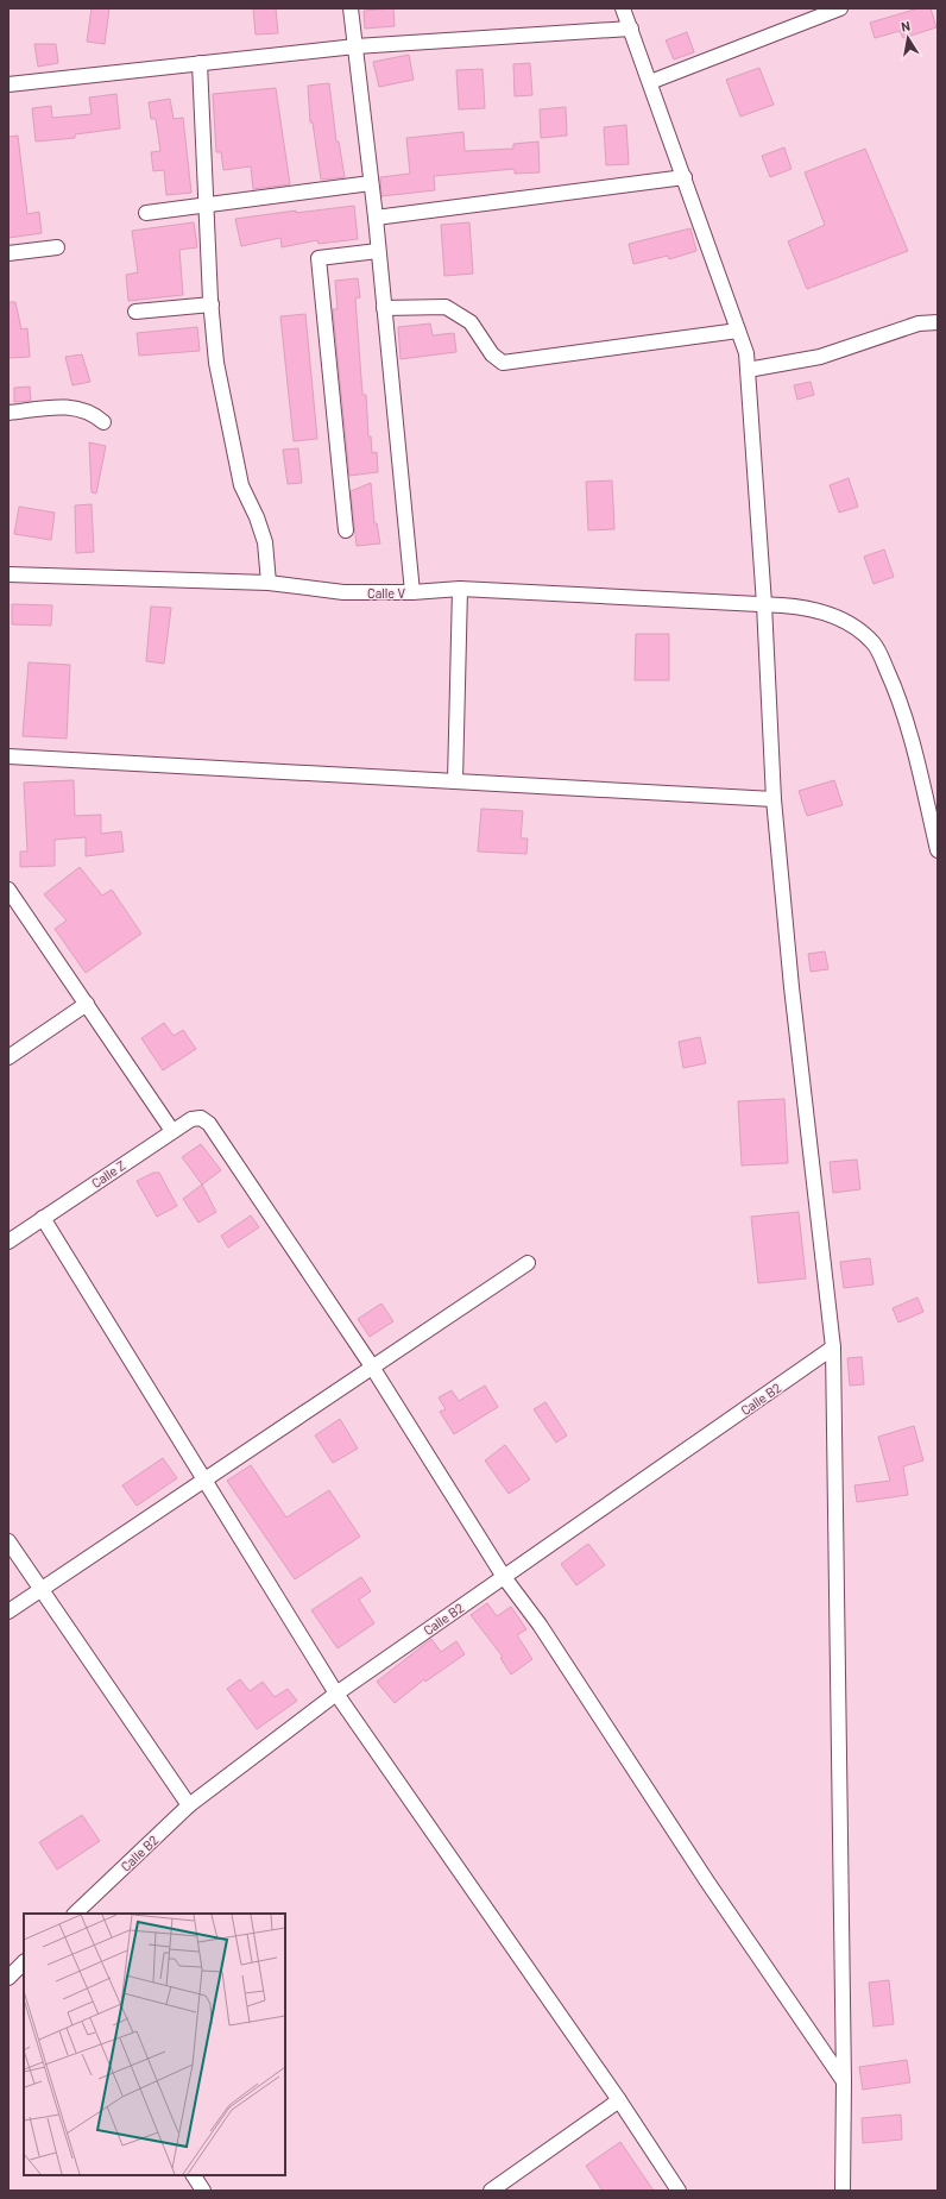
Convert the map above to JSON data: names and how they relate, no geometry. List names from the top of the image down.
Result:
{
  "streets": {
    "street": ["Calle V", "Calle Z", "Calle B2"]
  },
  "north": "top"
}
